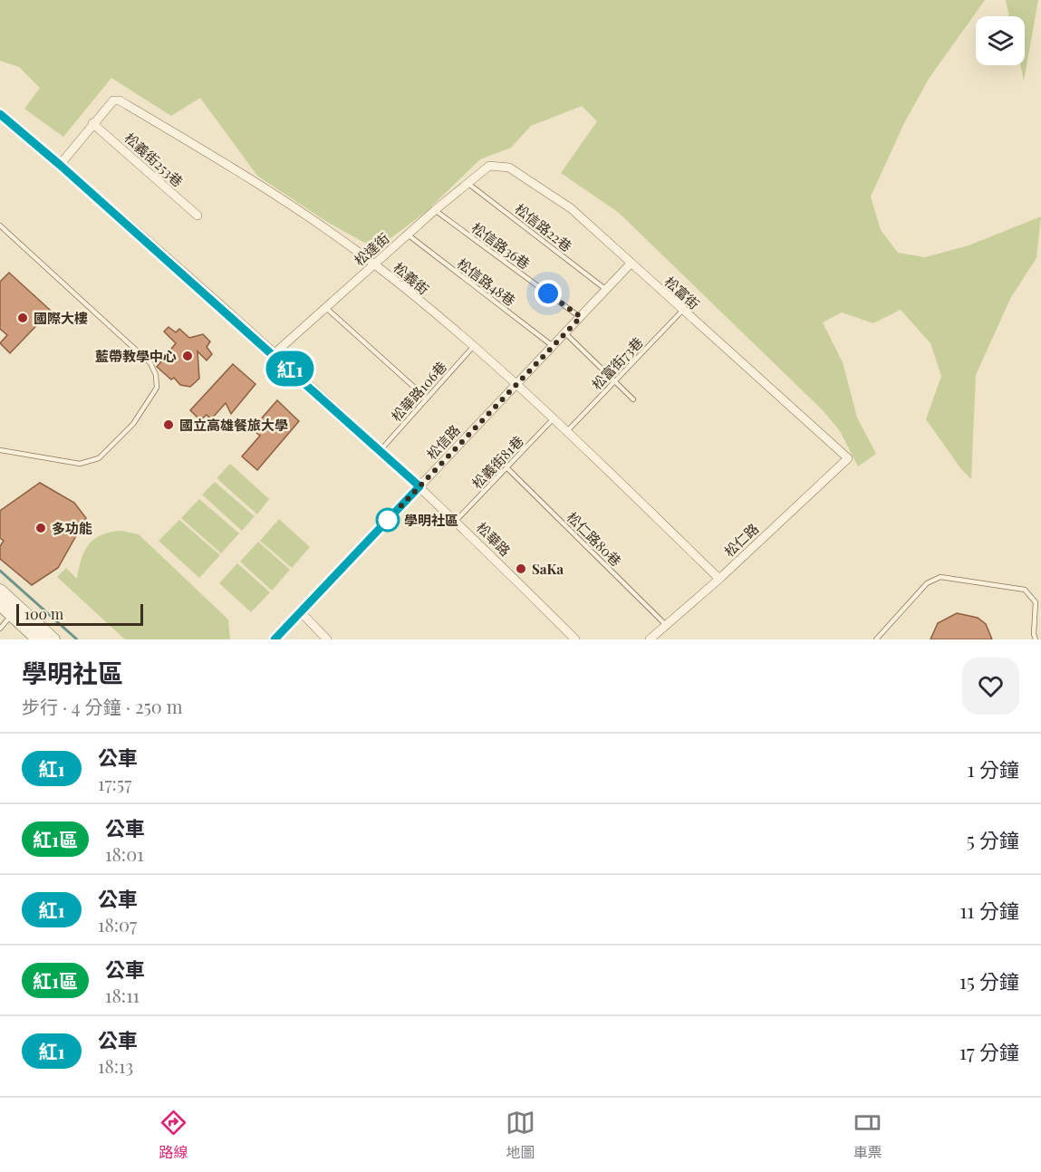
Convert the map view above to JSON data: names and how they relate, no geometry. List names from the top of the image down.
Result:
{
  "streets": {
    "street": [
      "松義街253巷",
      "松達街",
      "松義街",
      "松富街",
      "松信路",
      "松華路",
      "松仁路"
    ],
    "lane": [
      "松信路22巷",
      "松信路36巷",
      "松信路48巷",
      "松富街73巷",
      "松華路106巷",
      "松義街81巷",
      "松仁路80巷"
    ]
  },
  "crossings": [
    ["松義街253巷", "松義街"],
    ["松信路22巷", "松達街"],
    ["松信路22巷", "松信路"],
    ["松信路36巷", "松達街"],
    ["松信路36巷", "松信路"],
    ["松達街", "松義街"],
    ["松達街", "松信路48巷"],
    ["松達街", "松富街"],
    ["松達街", "松華路"],
    ["松義街", "松富街73巷"],
    ["松義街", "松華路106巷"],
    ["松義街", "松信路"],
    ["松義街", "松義街81巷"],
    ["松義街", "松華路"],
    ["松義街", "松仁路"],
    ["松信路48巷", "松信路"],
    ["松富街", "松富街73巷"],
    ["松富街", "松信路"],
    ["松富街", "松仁路"],
    ["松華路106巷", "松華路"],
    ["松信路", "松華路"],
    ["松義街81巷", "松華路"],
    ["松義街81巷", "松仁路80巷"],
    ["松仁路80巷", "松仁路"]
  ],
  "places": [
    "國際大樓",
    "藍帶教學中心",
    "國立高雄餐旅大學",
    "學明社區",
    "多功能",
    "SaKa"
  ],
  "lines": ["bus line 紅1"],
  "scale_bar": "100 m",
  "page": {
    "on_map": "紅1",
    "scale": "100 m",
    "heading": ["學明社區", "步行 · 4 分鐘 · 250 m"],
    "list": [
      {
        "mark": "紅1",
        "name": "公車",
        "note": "17:57",
        "value": "1 分鐘"
      },
      {
        "mark": "紅1區",
        "name": "公車",
        "note": "18:01",
        "value": "5 分鐘"
      },
      {
        "mark": "紅1",
        "name": "公車",
        "note": "18:07",
        "value": "11 分鐘"
      },
      {
        "mark": "紅1區",
        "name": "公車",
        "note": "18:11",
        "value": "15 分鐘"
      },
      {
        "mark": "紅1",
        "name": "公車",
        "note": "18:13",
        "value": "17 分鐘"
      }
    ],
    "tabs": ["路線", "地圖", "車票"]
  }
}
